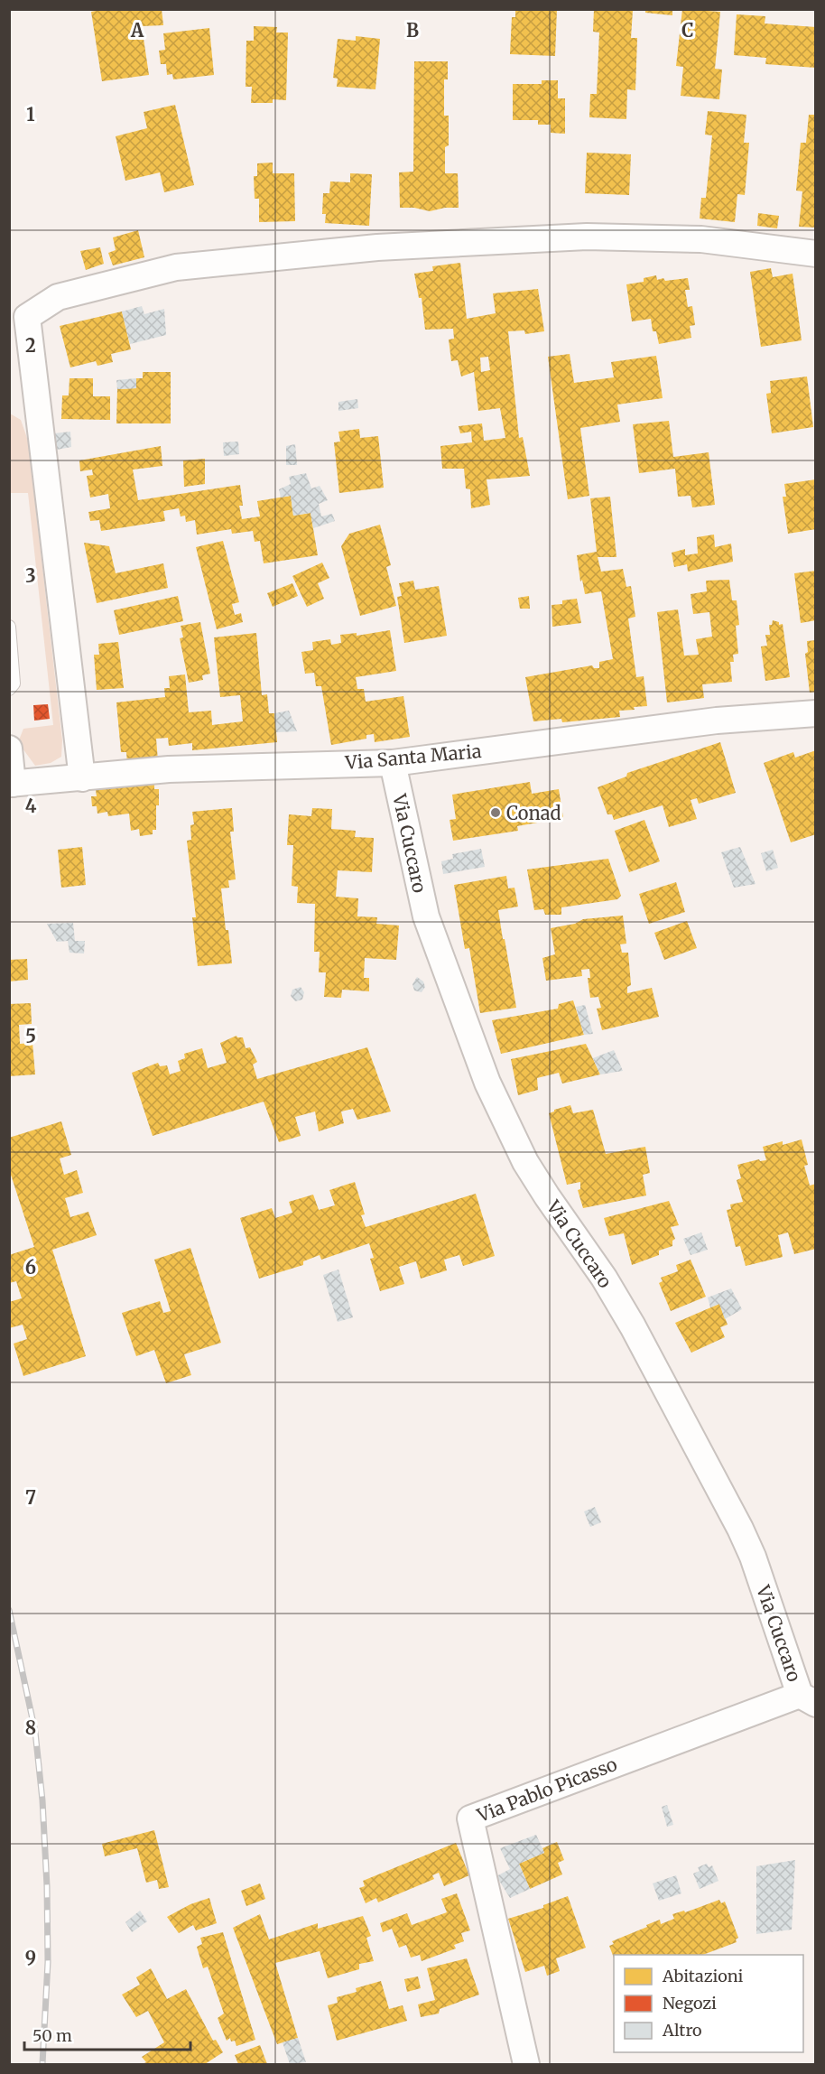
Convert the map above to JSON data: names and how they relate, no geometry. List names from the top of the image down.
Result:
{
  "streets": {
    "street": ["Via Santa Maria", "Via Cuccaro", "Via Pablo Picasso"]
  },
  "crossings": [
    ["Via Santa Maria", "Via Cuccaro"],
    ["Via Cuccaro", "Via Pablo Picasso"]
  ],
  "places": ["Conad"],
  "legend": ["Abitazioni", "Negozi", "Altro"],
  "scale_bar": "50 m",
  "grid": {
    "columns": ["A", "B", "C"],
    "rows": [
      "1",
      "2",
      "3",
      "4",
      "5",
      "6",
      "7",
      "8",
      "9"
    ]
  }
}
